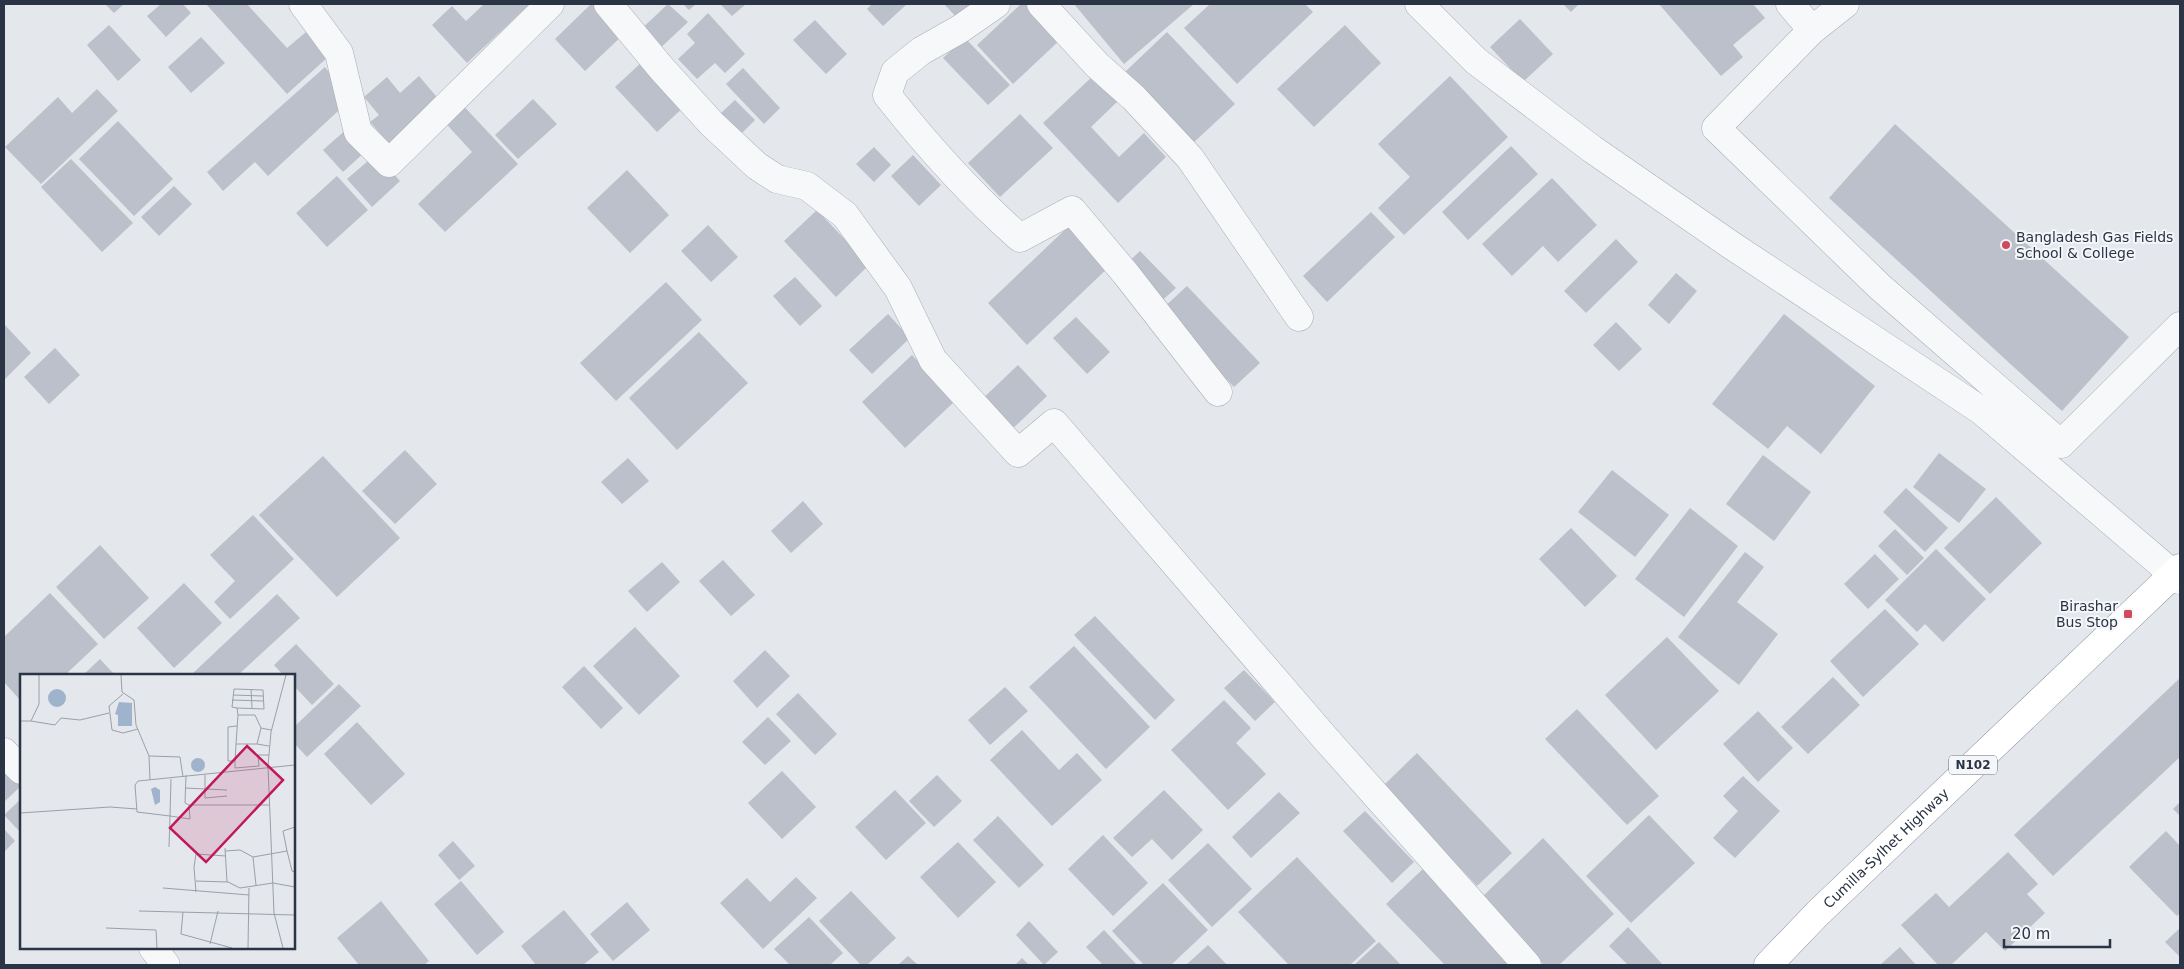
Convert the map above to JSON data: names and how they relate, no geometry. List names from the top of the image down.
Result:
{
  "streets": {
    "highway": ["N102", "Cumilla-Sylhet Highway"]
  },
  "places": {
    "other": ["Bangladesh Gas Fields School & College"],
    "transit": ["Birashar Bus Stop"]
  },
  "scale_bar": "20 m"
}
